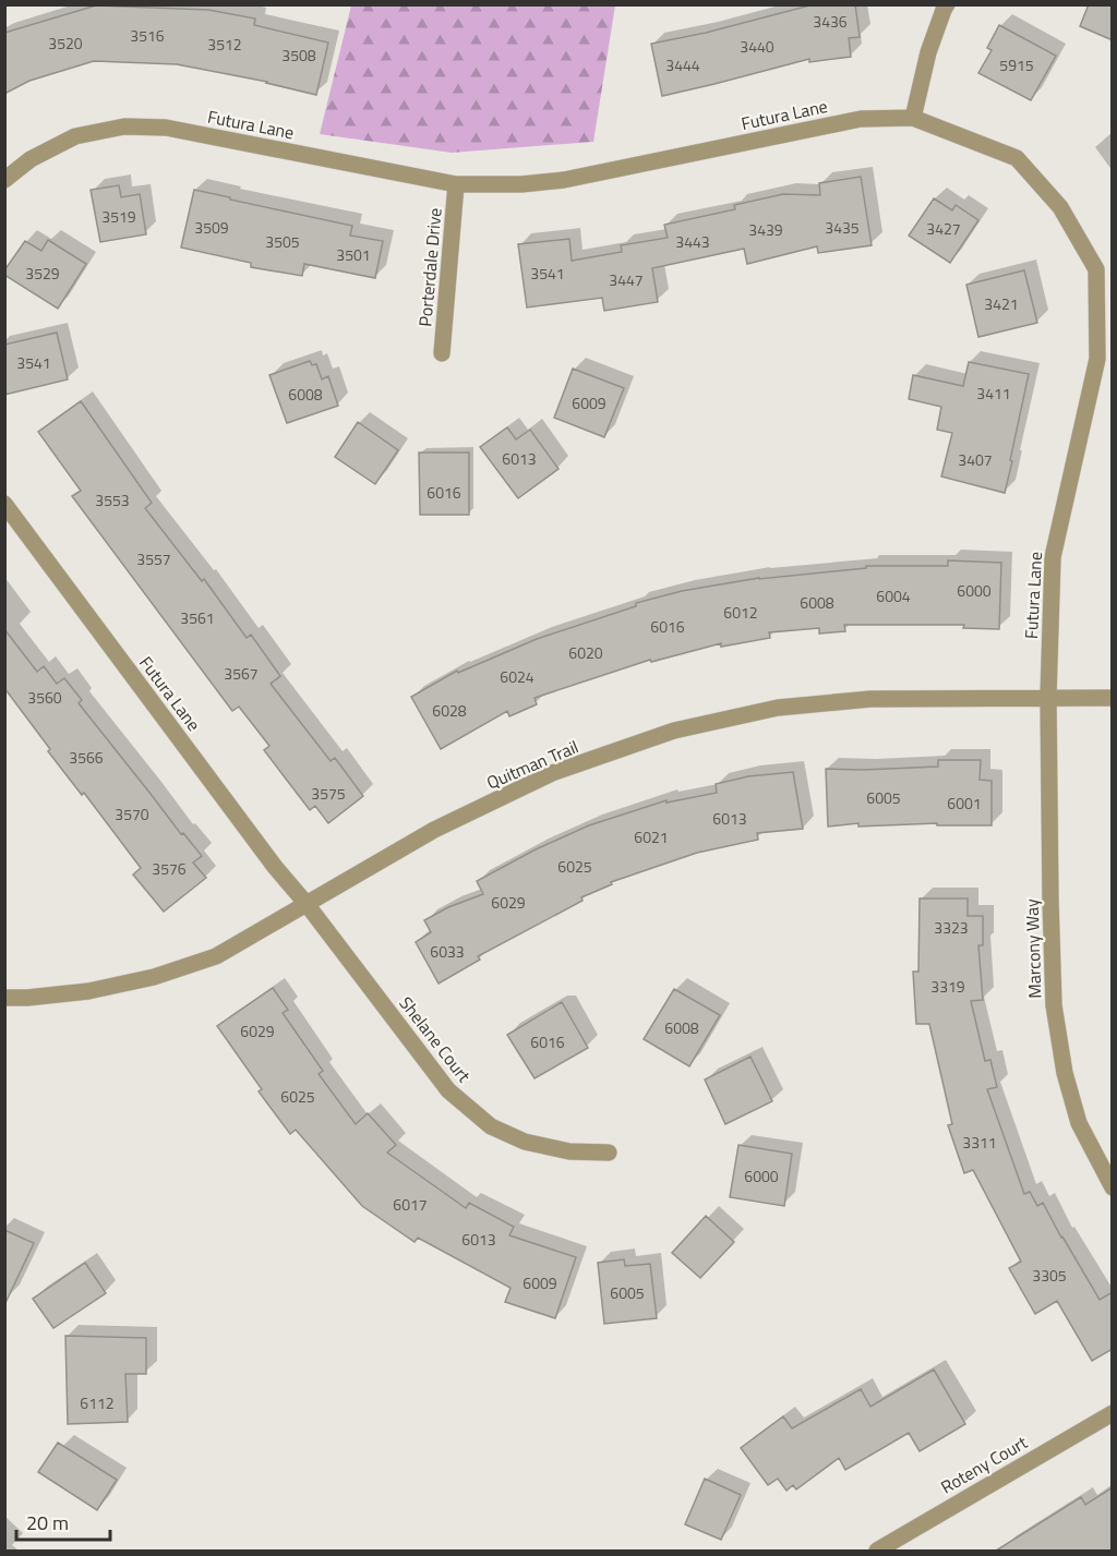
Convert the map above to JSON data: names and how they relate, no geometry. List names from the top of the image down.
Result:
{
  "streets": {
    "street": [
      "Futura Lane",
      "Porterdale Drive",
      "Quitman Trail",
      "Marcony Way",
      "Shelane Court",
      "Roteny Court"
    ]
  },
  "crossings": [
    ["Futura Lane", "Porterdale Drive"],
    ["Futura Lane", "Quitman Trail"],
    ["Futura Lane", "Marcony Way"],
    ["Futura Lane", "Shelane Court"],
    ["Quitman Trail", "Marcony Way"],
    ["Quitman Trail", "Shelane Court"]
  ],
  "house_numbers": [
    "3436",
    "3516",
    "3520",
    "3512",
    "3440",
    "3508",
    "3444",
    "5915",
    "3519",
    "3509",
    "3435",
    "3427",
    "3439",
    "3505",
    "3443",
    "3501",
    "3529",
    "3541",
    "3447",
    "3421",
    "3541",
    "3411",
    "6008",
    "6009",
    "6013",
    "3407",
    "6016",
    "3553",
    "3557",
    "6000",
    "6004",
    "6008",
    "6012",
    "3561",
    "6016",
    "6020",
    "3567",
    "6024",
    "3560",
    "6028",
    "3566",
    "3575",
    "6005",
    "6001",
    "3570",
    "6013",
    "6021",
    "6025",
    "3576",
    "6029",
    "3323",
    "6033",
    "3319",
    "6008",
    "6029",
    "6016",
    "6025",
    "3311",
    "6000",
    "6017",
    "6013",
    "3305",
    "6009",
    "6005",
    "6112"
  ],
  "scale_bar": "20 m"
}
